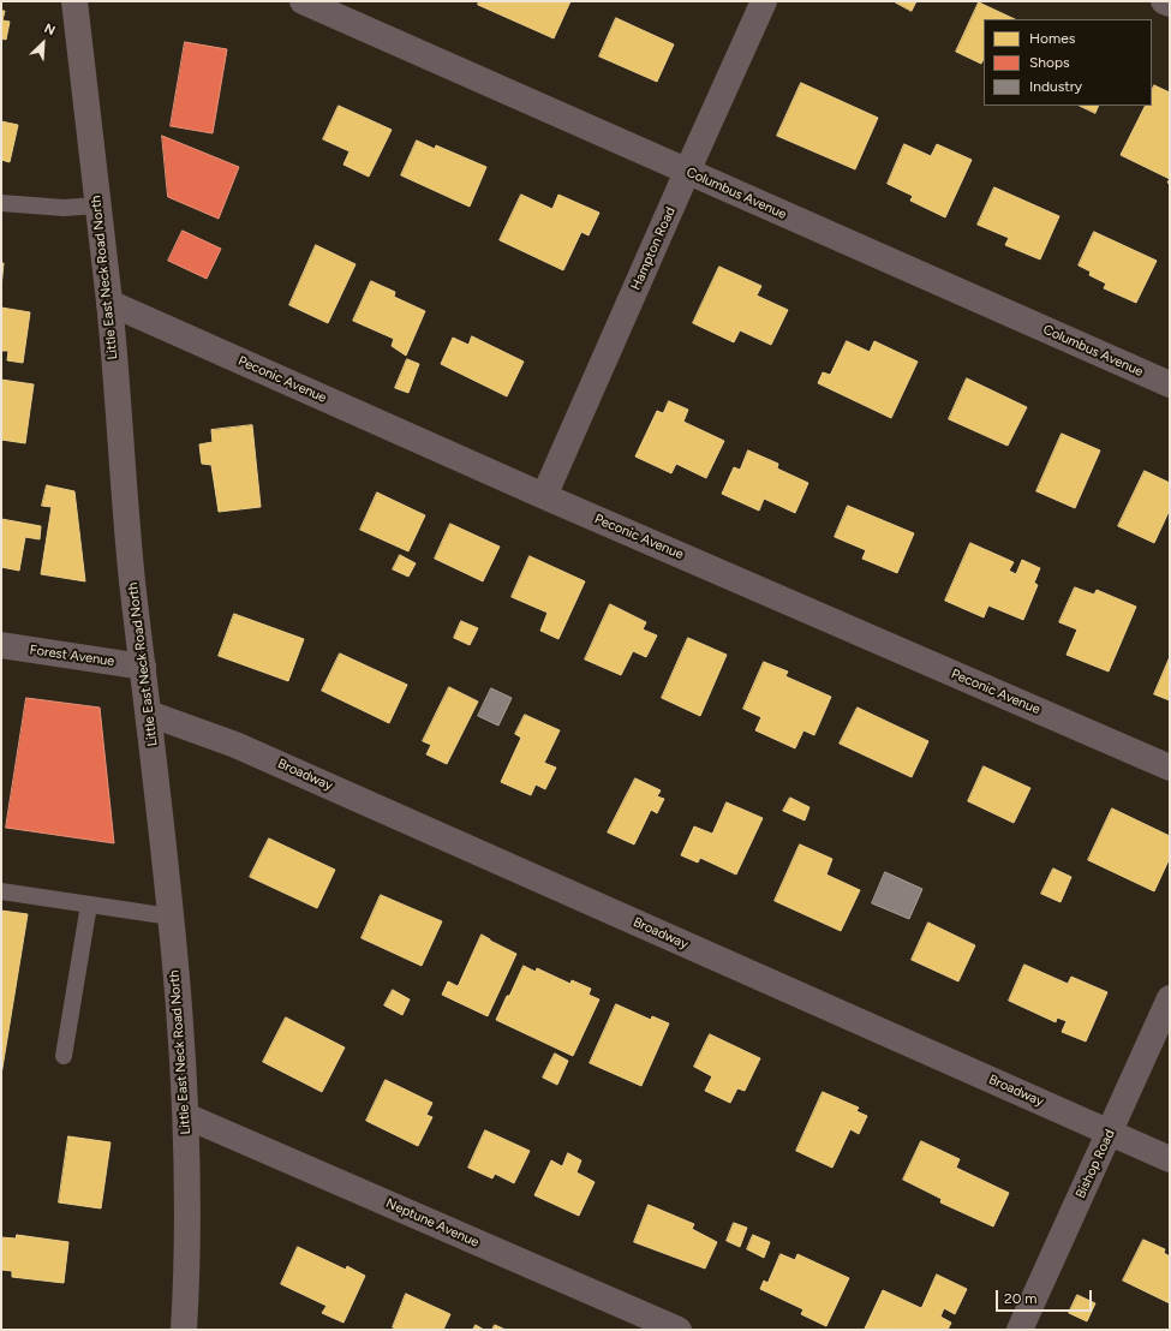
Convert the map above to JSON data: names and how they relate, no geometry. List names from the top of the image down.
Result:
{
  "streets": {
    "main road": ["Little East Neck Road North"],
    "street": [
      "Columbus Avenue",
      "Hampton Road",
      "Peconic Avenue",
      "Forest Avenue",
      "Broadway",
      "Bishop Road",
      "Neptune Avenue"
    ]
  },
  "crossings": [
    ["Columbus Avenue", "Hampton Road"],
    ["Hampton Road", "Peconic Avenue"],
    ["Little East Neck Road North", "Peconic Avenue"],
    ["Little East Neck Road North", "Forest Avenue"],
    ["Little East Neck Road North", "Broadway"],
    ["Little East Neck Road North", "Neptune Avenue"],
    ["Broadway", "Bishop Road"]
  ],
  "legend": ["Homes", "Shops", "Industry"],
  "scale_bar": "20 m",
  "north": "top right"
}
